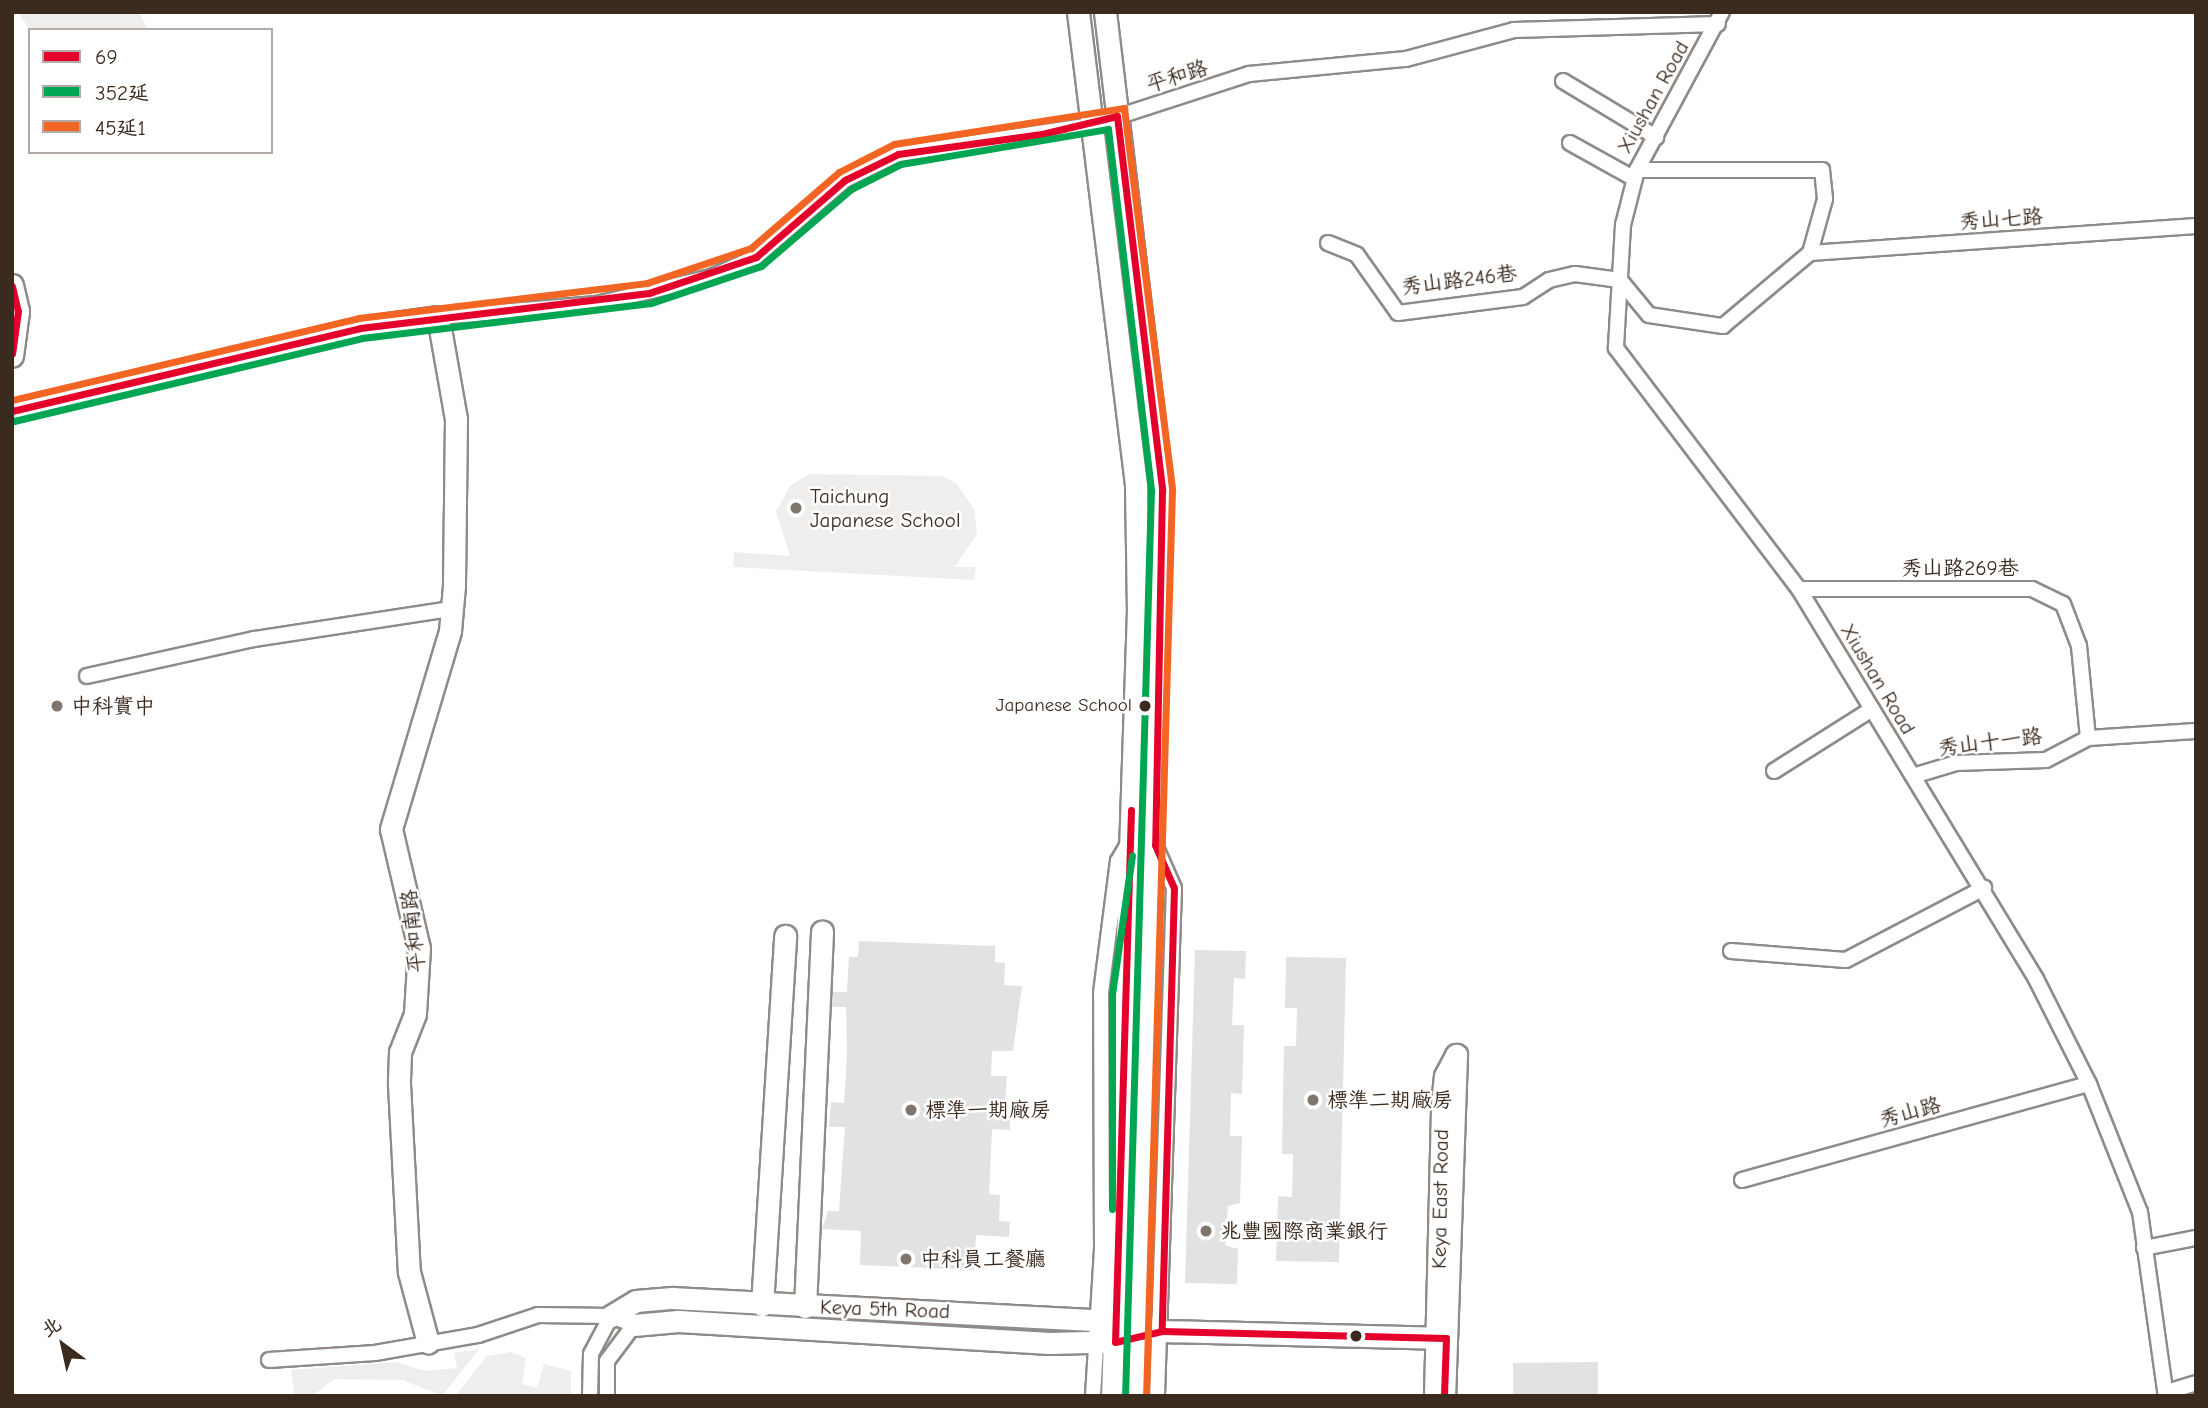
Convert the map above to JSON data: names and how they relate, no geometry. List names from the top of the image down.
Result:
{
  "streets": {
    "street": [
      "平和路",
      "Xiushan Road",
      "秀山七路",
      "秀山路246巷",
      "秀山路269巷",
      "秀山十一路",
      "平和南路",
      "秀山路",
      "Keya East Road",
      "Keya 5th Road"
    ]
  },
  "crossings": [
    ["平和路", "Xiushan Road"],
    ["平和路", "平和南路"],
    ["Xiushan Road", "秀山路246巷"],
    ["Xiushan Road", "秀山路269巷"],
    ["Xiushan Road", "秀山十一路"],
    ["Xiushan Road", "秀山路"],
    ["秀山路269巷", "秀山十一路"],
    ["Keya East Road", "Keya 5th Road"]
  ],
  "places": [
    "Taichung Japanese School",
    "中科實中",
    "Japanese School",
    "標準二期廠房",
    "標準一期廠房",
    "兆豐國際商業銀行",
    "中科員工餐廳"
  ],
  "lines": ["transit line 45延1", "transit line 69", "transit line 352延"],
  "legend": ["69", "352延", "45延1"],
  "north": "top left"
}
